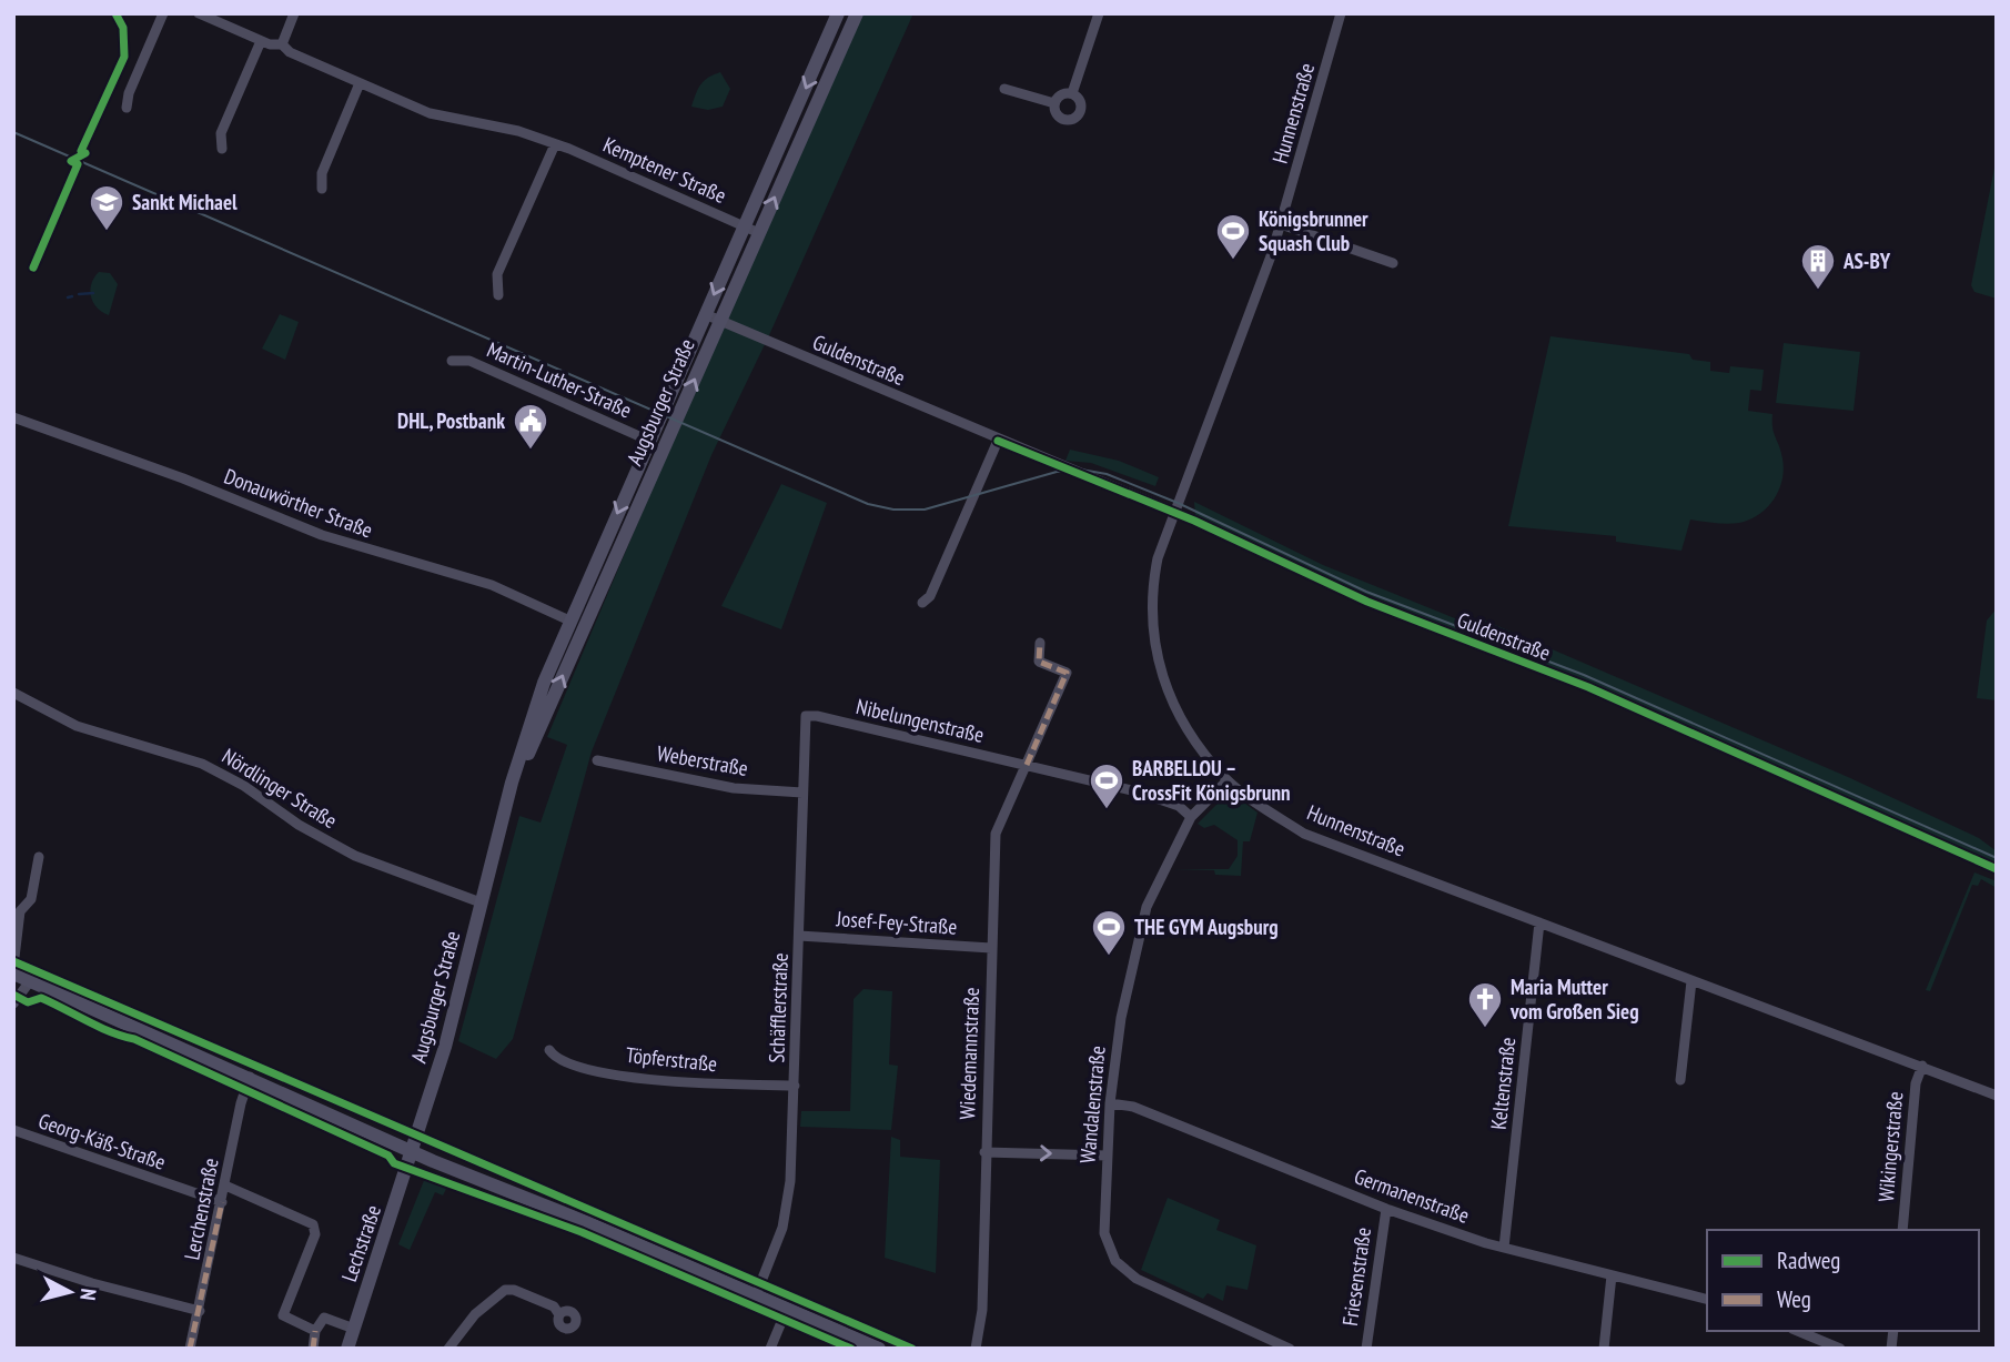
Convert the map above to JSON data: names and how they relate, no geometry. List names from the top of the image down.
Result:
{
  "streets": {
    "street": [
      "Hunnenstraße",
      "Kemptener Straße",
      "Guldenstraße",
      "Martin-Luther-Straße",
      "Augsburger Straße",
      "Donauwörther Straße",
      "Nibelungenstraße",
      "Weberstraße",
      "Nördlinger Straße",
      "Josef-Fey-Straße",
      "Schäfflerstraße",
      "Wiedemannstraße",
      "Töpferstraße",
      "Keltenstraße",
      "Wandalenstraße",
      "Georg-Käß-Straße",
      "Wikingerstraße",
      "Germanenstraße",
      "Lerchenstraße",
      "Lechstraße",
      "Friesenstraße"
    ]
  },
  "crossings": [
    ["Hunnenstraße", "Guldenstraße"],
    ["Hunnenstraße", "Keltenstraße"],
    ["Hunnenstraße", "Wandalenstraße"],
    ["Hunnenstraße", "Wikingerstraße"],
    ["Kemptener Straße", "Augsburger Straße"],
    ["Guldenstraße", "Augsburger Straße"],
    ["Martin-Luther-Straße", "Augsburger Straße"],
    ["Augsburger Straße", "Donauwörther Straße"],
    ["Augsburger Straße", "Nördlinger Straße"],
    ["Augsburger Straße", "Lechstraße"],
    ["Nibelungenstraße", "Schäfflerstraße"],
    ["Nibelungenstraße", "Wiedemannstraße"],
    ["Nibelungenstraße", "Wandalenstraße"],
    ["Weberstraße", "Schäfflerstraße"],
    ["Josef-Fey-Straße", "Schäfflerstraße"],
    ["Josef-Fey-Straße", "Wiedemannstraße"],
    ["Schäfflerstraße", "Töpferstraße"],
    ["Keltenstraße", "Germanenstraße"],
    ["Wandalenstraße", "Germanenstraße"],
    ["Georg-Käß-Straße", "Lerchenstraße"],
    ["Germanenstraße", "Friesenstraße"]
  ],
  "places": {
    "school or university": ["Sankt Michael"],
    "sports": ["Königsbrunner Squash Club", "BARBELLOU – CrossFit Königsbrunn", "THE GYM Augsburg"],
    "building": ["AS-BY"],
    "public building": ["DHL, Postbank"],
    "church": ["Maria Mutter vom Großen Sieg"]
  },
  "legend": ["Radweg", "Weg"],
  "north": "right"
}
